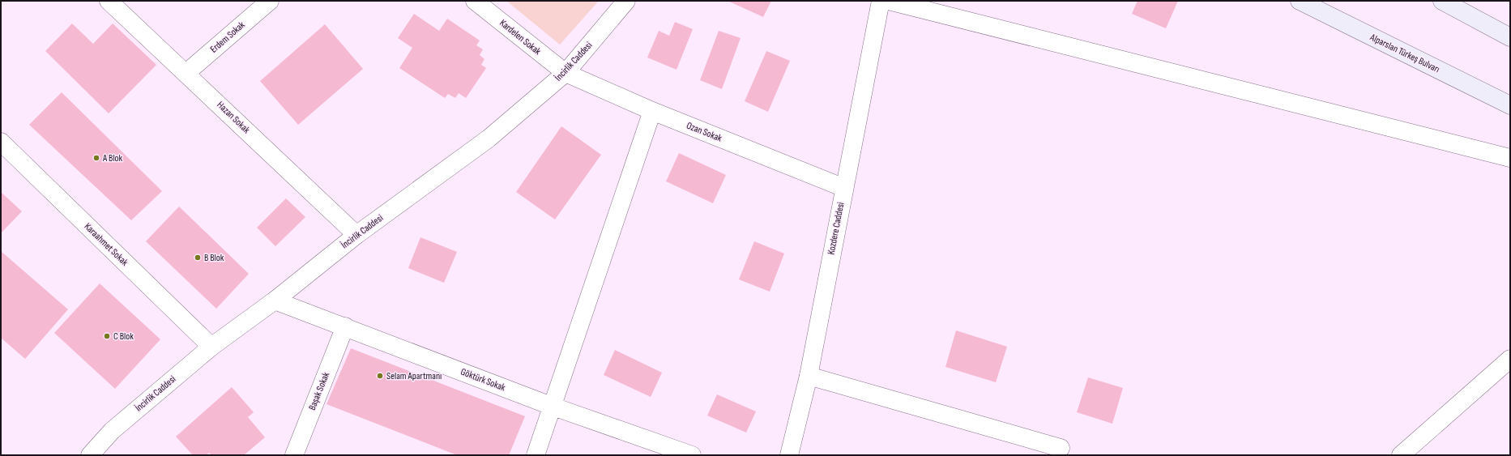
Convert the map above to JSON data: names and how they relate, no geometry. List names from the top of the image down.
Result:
{
  "streets": {
    "main road": ["Alparslan Türkeş Bulvarı"],
    "street": [
      "Erdem Sokak",
      "Kardelen Sokak",
      "İncirlik Caddesi",
      "Hazan Sokak",
      "Ozan Sokak",
      "Kozdere Caddesi",
      "Karaahmet Sokak",
      "Göktürk Sokak",
      "Başak Sokak"
    ]
  },
  "crossings": [
    ["Erdem Sokak", "Hazan Sokak"],
    ["Kardelen Sokak", "İncirlik Caddesi"],
    ["Kardelen Sokak", "Ozan Sokak"],
    ["İncirlik Caddesi", "Hazan Sokak"],
    ["İncirlik Caddesi", "Ozan Sokak"],
    ["İncirlik Caddesi", "Karaahmet Sokak"],
    ["İncirlik Caddesi", "Göktürk Sokak"],
    ["Ozan Sokak", "Kozdere Caddesi"],
    ["Göktürk Sokak", "Başak Sokak"]
  ],
  "places": [
    "A Blok",
    "B Blok",
    "C Blok",
    "Selam Apartmanı"
  ]
}
